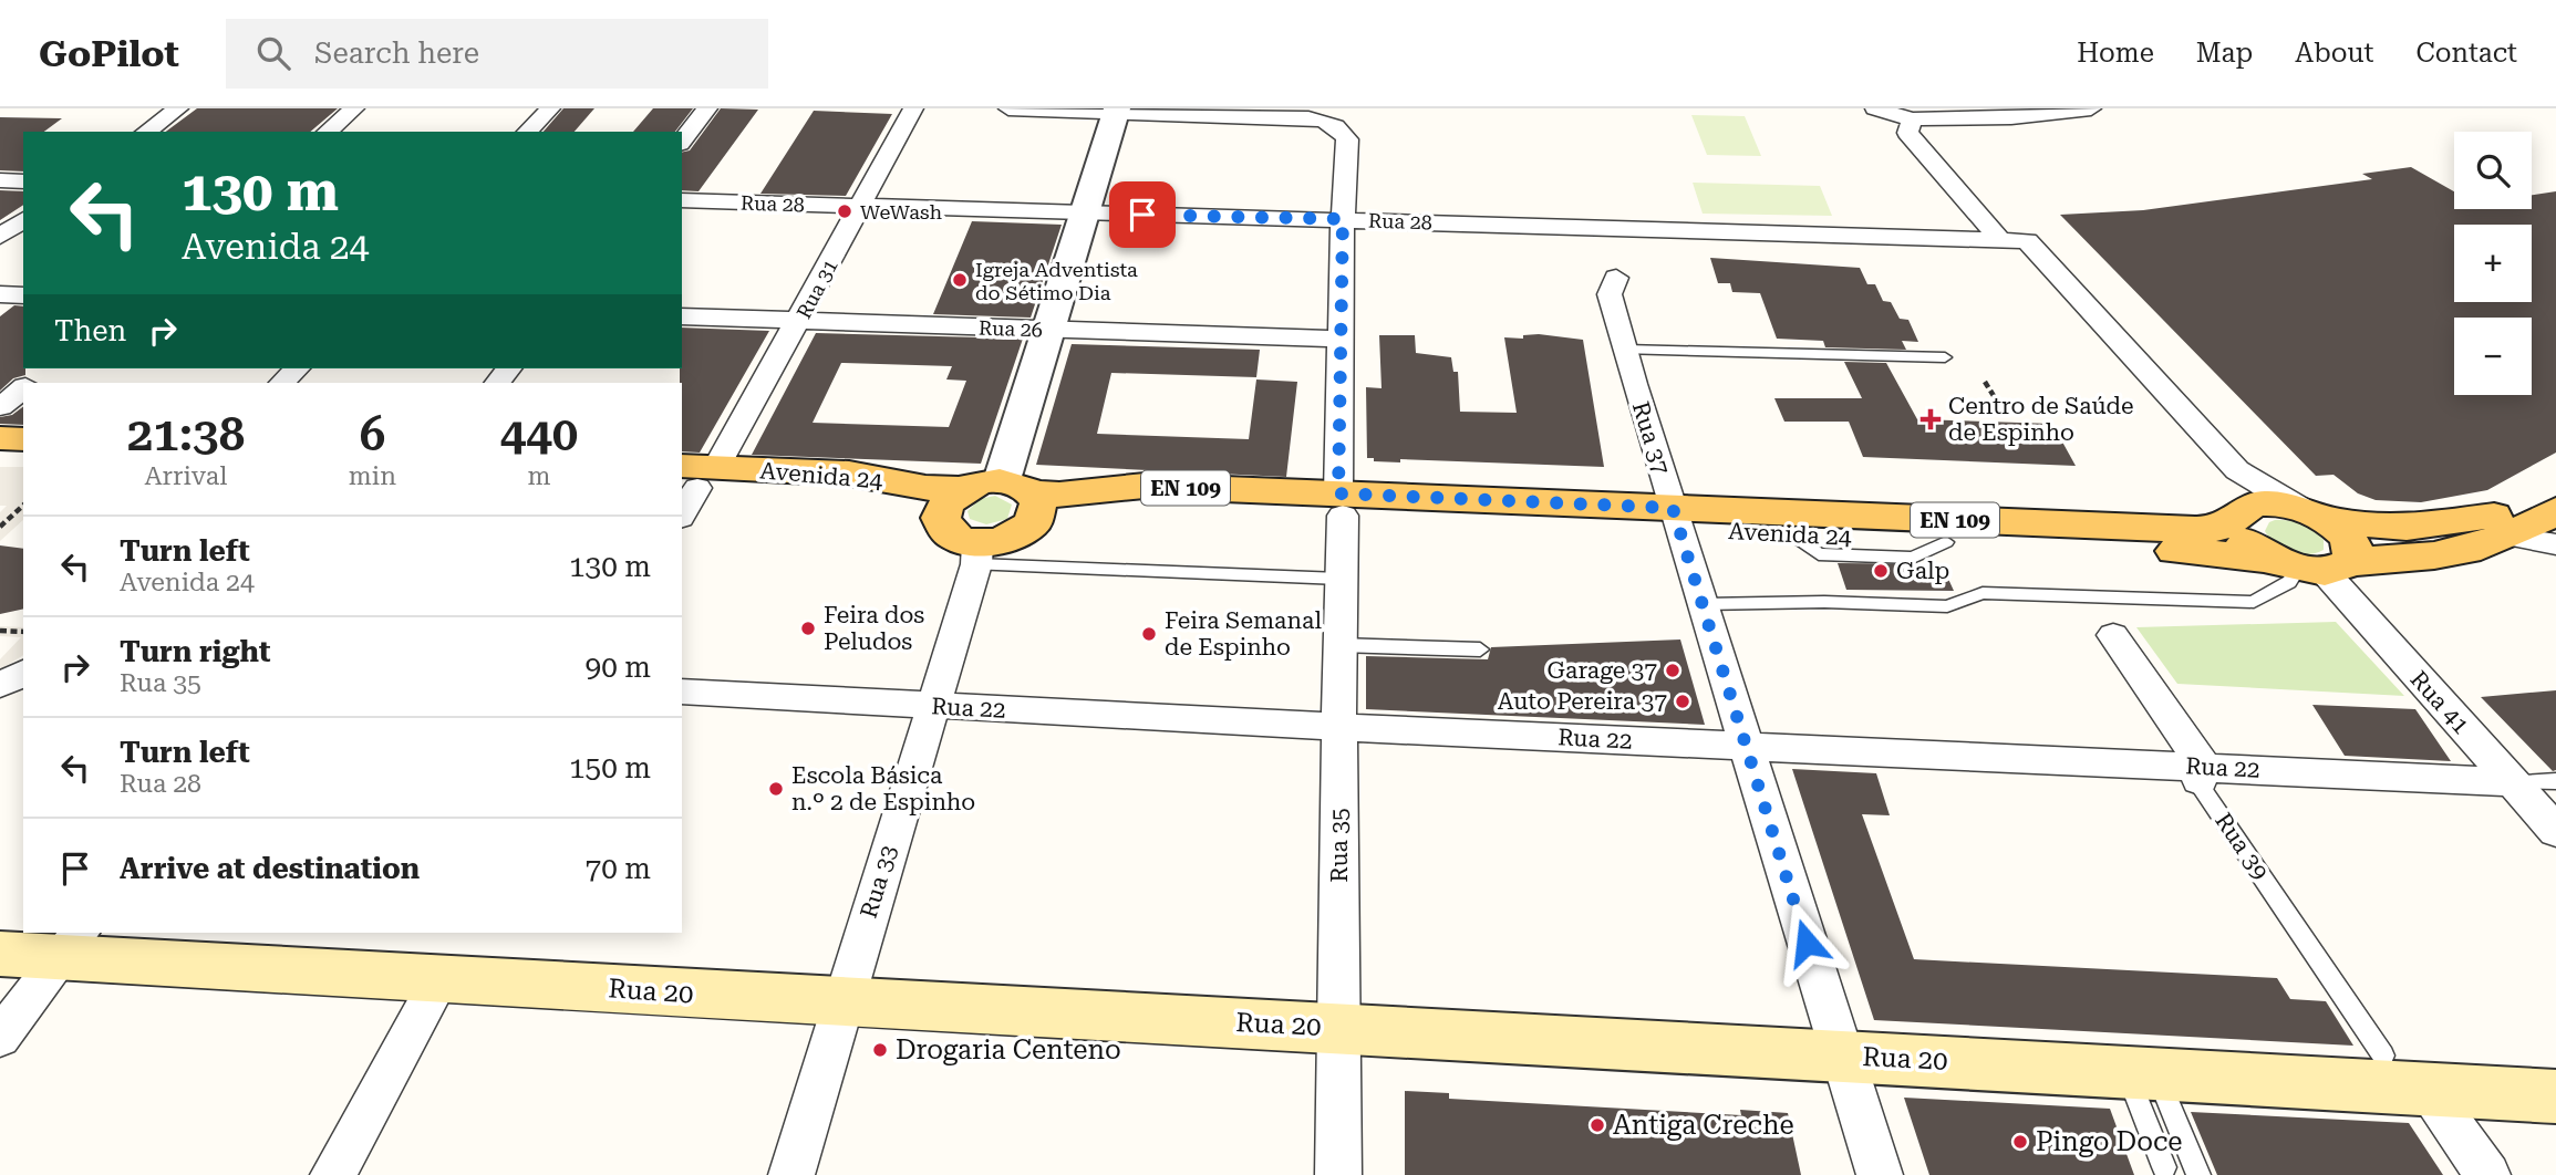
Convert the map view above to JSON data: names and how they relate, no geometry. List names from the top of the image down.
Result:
{
  "streets": {
    "main road": ["Avenida 24", "EN 109", "Rua 20"],
    "street": [
      "Rua 28",
      "Rua 31",
      "Rua 26",
      "Rua 37",
      "Rua 41",
      "Rua 22",
      "Rua 35",
      "Rua 39",
      "Rua 33"
    ]
  },
  "crossings": [
    ["Rua 28", "Rua 31"],
    ["Rua 28", "Avenida 24"],
    ["Rua 28", "Rua 35"],
    ["Rua 31", "Rua 26"],
    ["Rua 31", "Avenida 24"],
    ["Rua 26", "Rua 35"],
    ["Rua 37", "Avenida 24"],
    ["Rua 37", "Rua 22"],
    ["Rua 37", "Rua 20"],
    ["Avenida 24", "Rua 41"],
    ["Avenida 24", "Rua 35"],
    ["Avenida 24", "Rua 33"],
    ["Rua 41", "Rua 22"],
    ["Rua 22", "Rua 35"],
    ["Rua 22", "Rua 39"],
    ["Rua 22", "Rua 33"],
    ["Rua 35", "Rua 20"],
    ["Rua 33", "Rua 20"]
  ],
  "places": {
    "other": [
      "WeWash",
      "Igreja Adventista do Sétimo Dia",
      "Galp",
      "Feira dos Peludos",
      "Feira Semanal de Espinho",
      "Garage 37",
      "Auto Pereira 37",
      "Escola Básica n.º 2 de Espinho",
      "Drogaria Centeno",
      "Antiga Creche",
      "Pingo Doce"
    ],
    "health": ["Centro de Saúde de Espinho"]
  },
  "page": {
    "header": "GoPilot",
    "search": "Search here",
    "nav": [
      "Home",
      "Map",
      "About",
      "Contact"
    ],
    "map_buttons": ["+", "−"],
    "turn": ["130 m", "Avenida 24"],
    "then": "Then",
    "eta": [
      "21:38",
      "Arrival",
      "6",
      "min",
      "440",
      "m"
    ],
    "list": [
      {
        "name": "Turn left",
        "note": "Avenida 24",
        "value": "130 m"
      },
      {
        "name": "Turn right",
        "note": "Rua 35",
        "value": "90 m"
      },
      {
        "name": "Turn left",
        "note": "Rua 28",
        "value": "150 m"
      },
      {
        "name": "Arrive at destination",
        "value": "70 m"
      }
    ]
  }
}
